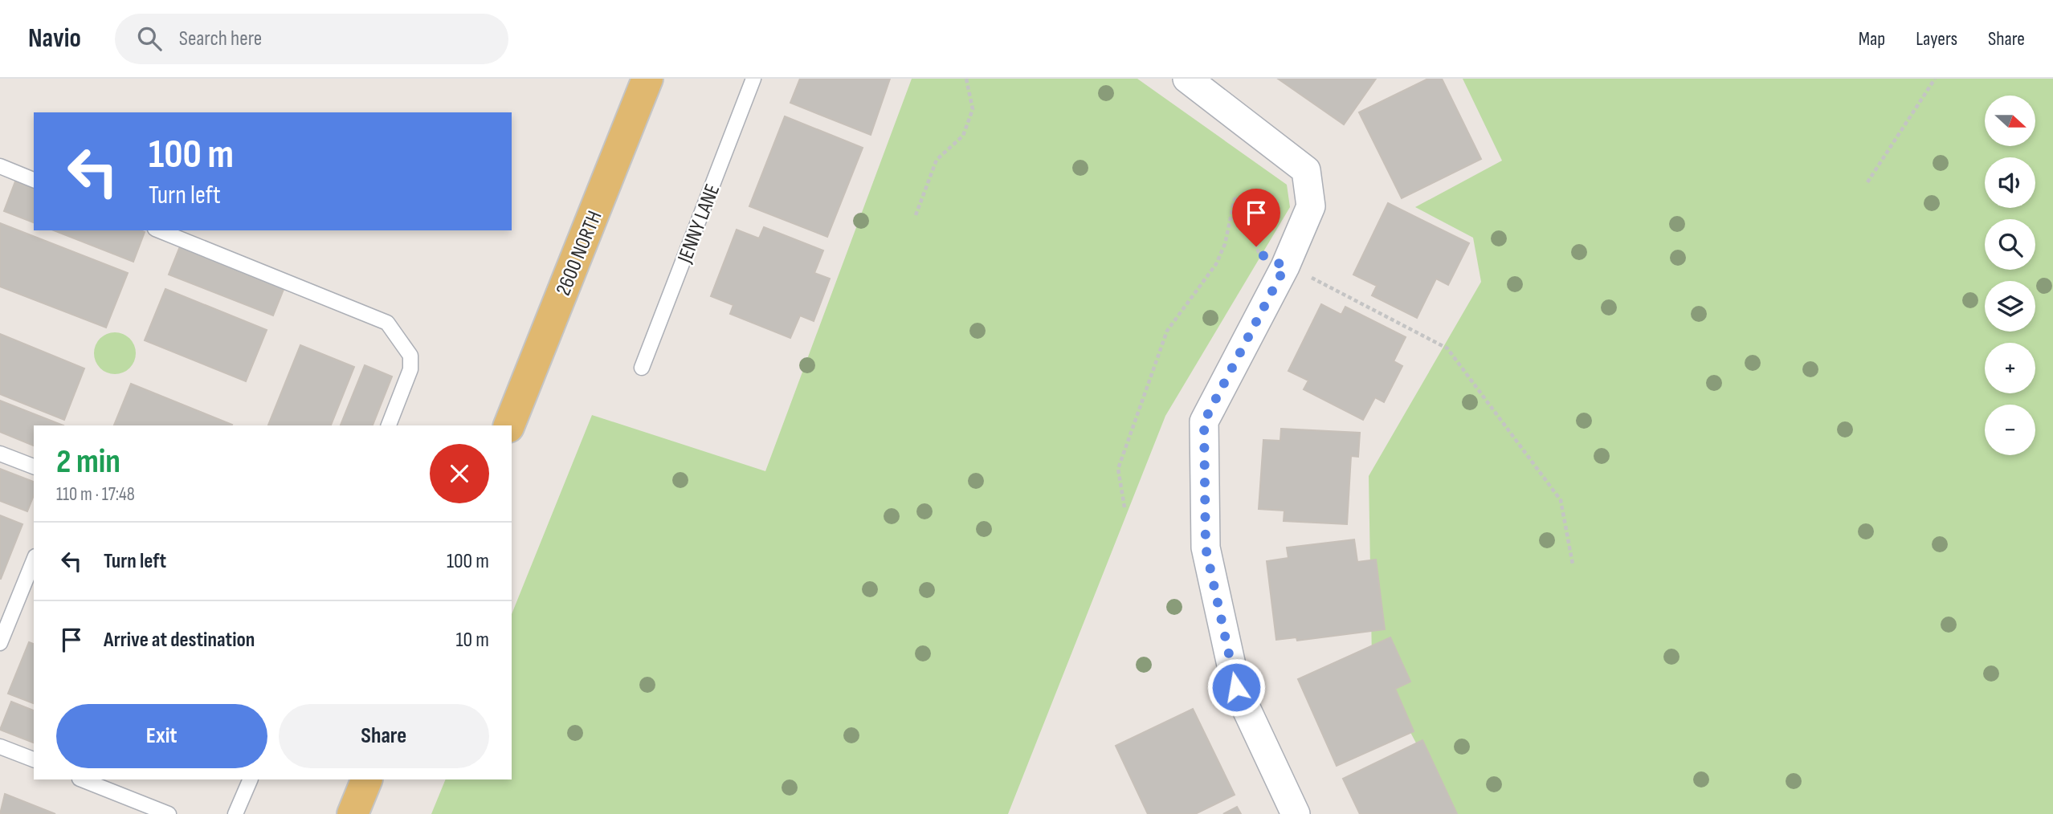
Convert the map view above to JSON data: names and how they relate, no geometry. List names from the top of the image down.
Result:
{
  "streets": {
    "main road": ["2600 NORTH"],
    "lane": ["JENNY LANE"]
  },
  "north": "right",
  "page": {
    "header": "Navio",
    "search": "Search here",
    "nav": ["Map", "Layers", "Share"],
    "map_buttons": ["+", "−"],
    "turn": ["100 m", "Turn left"],
    "heading": ["2 min", "110 m · 17:48"],
    "list": [
      {
        "name": "Turn left",
        "value": "100 m"
      },
      {
        "name": "Arrive at destination",
        "value": "10 m"
      }
    ],
    "buttons": ["Exit", "Share"]
  }
}
